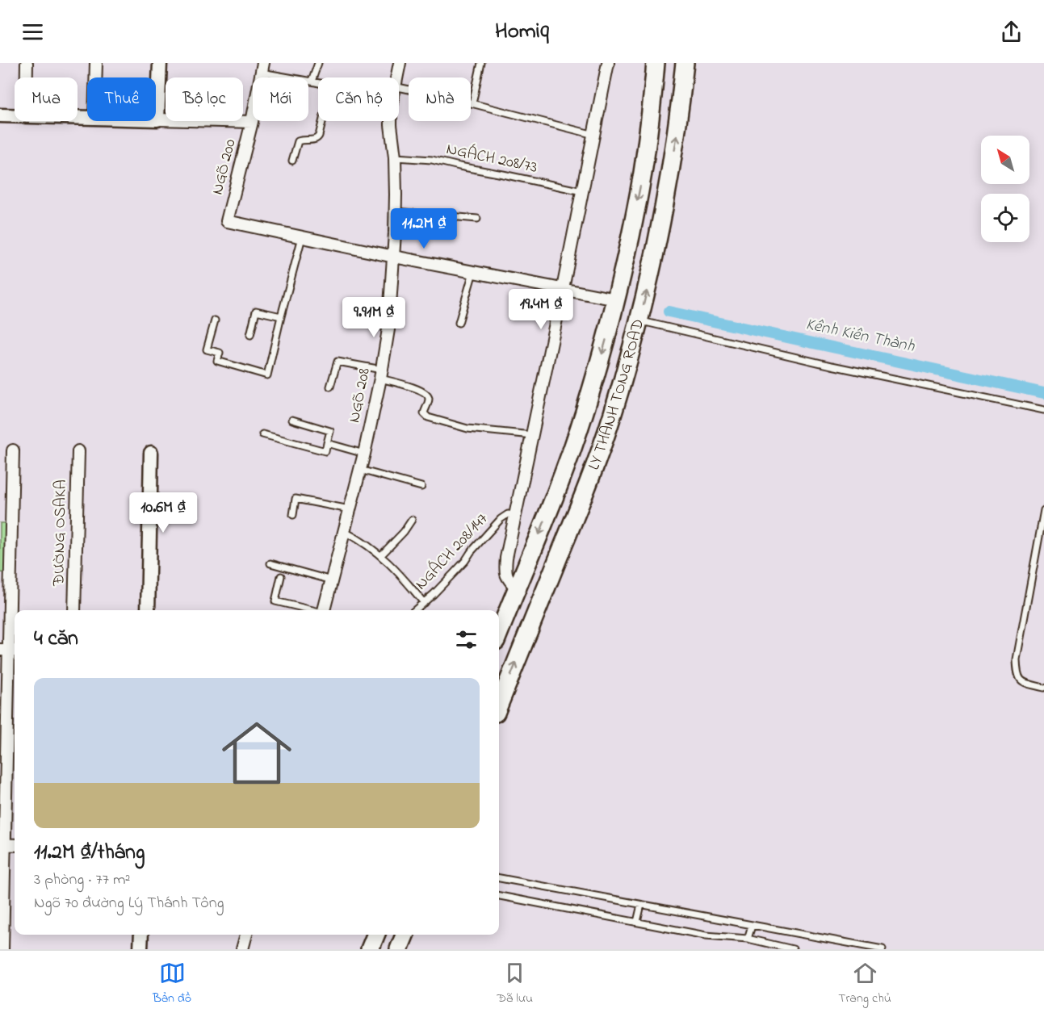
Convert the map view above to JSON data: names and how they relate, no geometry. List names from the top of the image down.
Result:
{
  "streets": {
    "main road": ["LY THANH TONG ROAD"],
    "street": ["NGÕ 200", "NGÕ 208", "ĐƯỜNG OSAKA"],
    "lane": ["NGÁCH 208/73", "NGÁCH 208/147"]
  },
  "crossings": [
    ["NGÁCH 208/73", "NGÕ 208"]
  ],
  "water": ["Kênh Kiên Thành"],
  "north": "top left",
  "page": {
    "header": "Homiq",
    "chip": [
      "Mua",
      "Thuê",
      "Bộ lọc",
      "Mới",
      "Căn hộ",
      "Nhà"
    ],
    "price": [
      "11.2M ₫",
      "19.4M ₫",
      "9.91M ₫",
      "10.6M ₫"
    ],
    "heading": "4 căn",
    "list": [
      {
        "name": "11.2M ₫/tháng",
        "note": "3 phòng · 77 m² · Ngõ 70 đường Lý Thánh Tông"
      }
    ],
    "tabs": ["Bản đồ", "Đã lưu", "Trang chủ"]
  }
}
